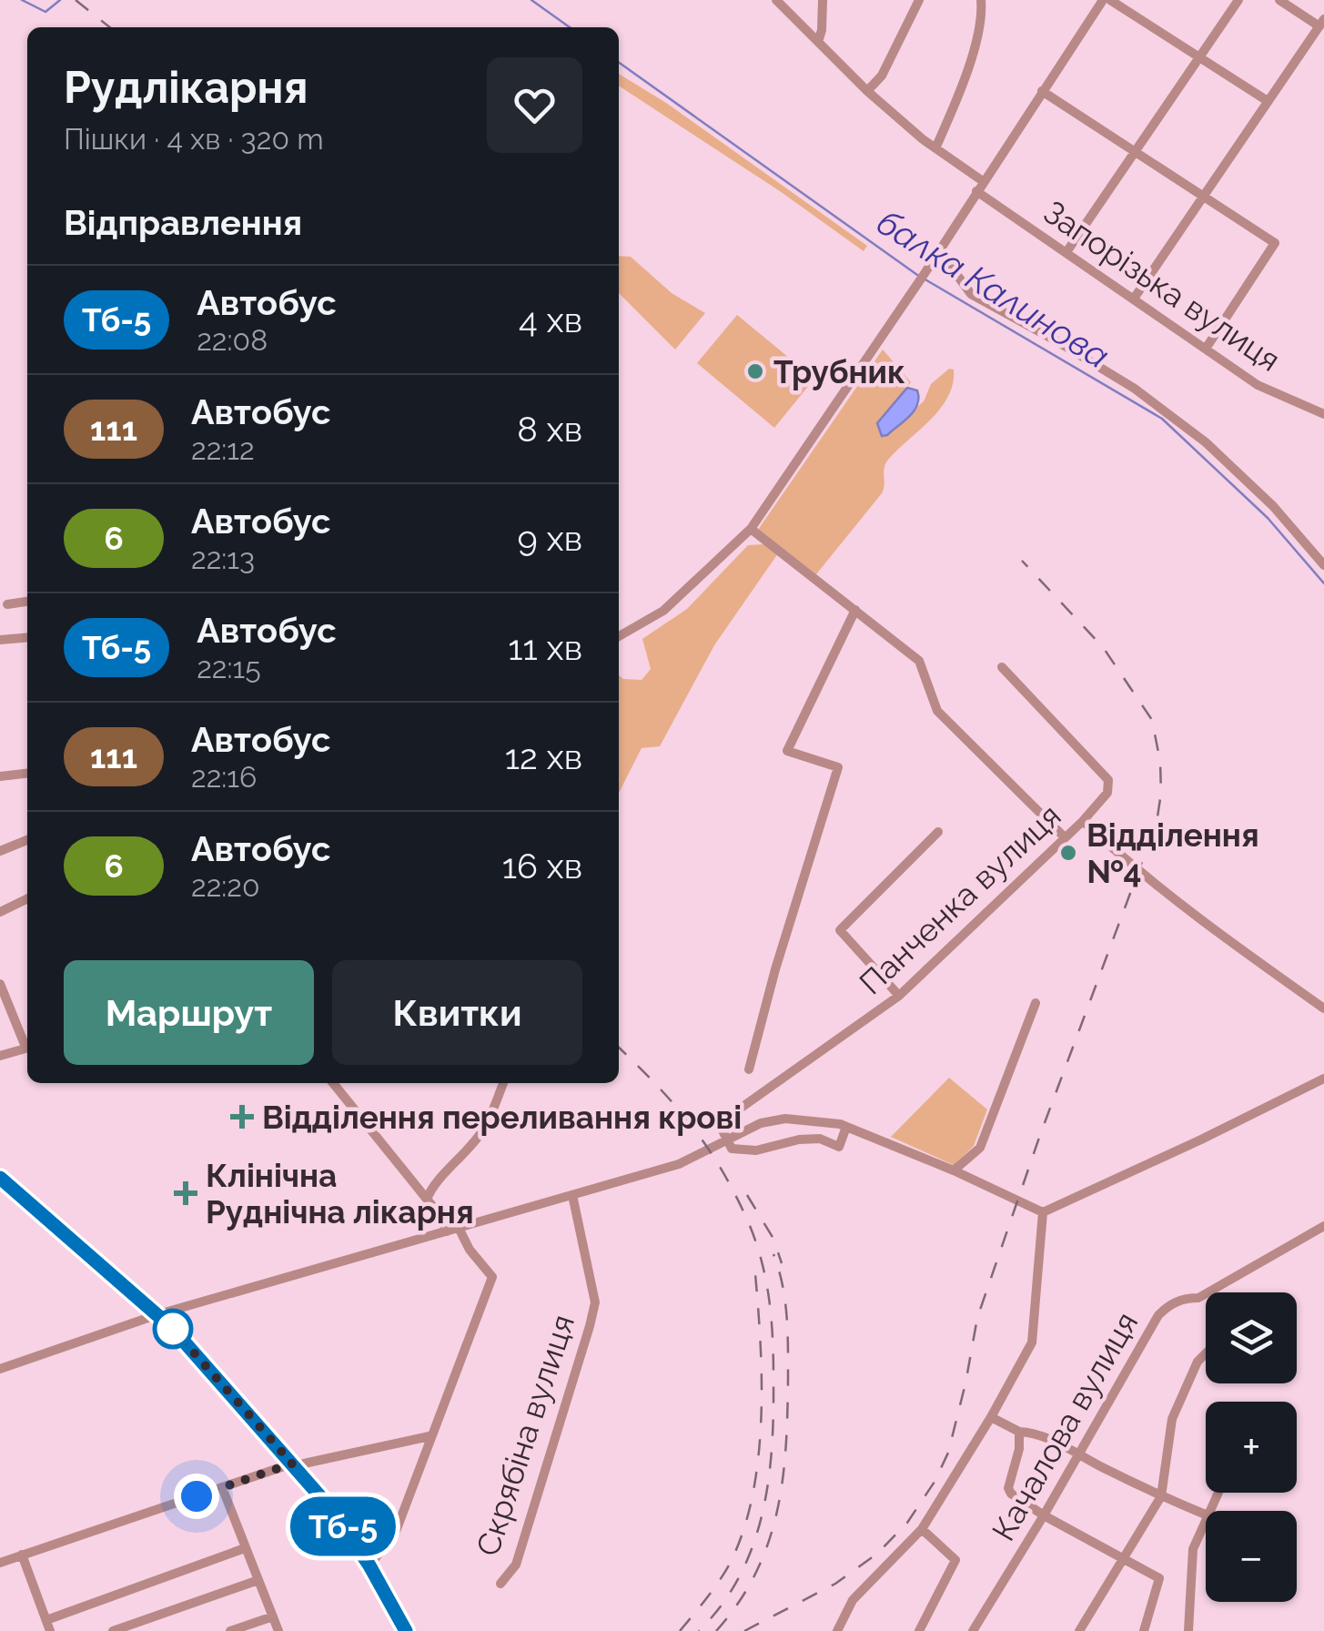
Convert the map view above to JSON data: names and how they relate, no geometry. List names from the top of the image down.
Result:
{
  "streets": {
    "street": [
      "Запорізька вулиця",
      "Панченка вулиця",
      "Качалова вулиця",
      "Скрябіна вулиця"
    ]
  },
  "water": ["балка Калинова"],
  "places": {
    "other": ["Трубник", "Відділення №4"],
    "health": ["Відділення переливання крові", "Клінічна Руднічна лікарня"]
  },
  "lines": ["bus line Тб-5"],
  "page": {
    "on_map": "Тб-5",
    "heading": [
      ["Рудлікарня", "Пішки · 4 хв · 320 m"],
      "Відправлення"
    ],
    "list": [
      {
        "mark": "Тб-5",
        "name": "Автобус",
        "note": "22:08",
        "value": "4 хв"
      },
      {
        "mark": "111",
        "name": "Автобус",
        "note": "22:12",
        "value": "8 хв"
      },
      {
        "mark": "6",
        "name": "Автобус",
        "note": "22:13",
        "value": "9 хв"
      },
      {
        "mark": "Тб-5",
        "name": "Автобус",
        "note": "22:15",
        "value": "11 хв"
      },
      {
        "mark": "111",
        "name": "Автобус",
        "note": "22:16",
        "value": "12 хв"
      },
      {
        "mark": "6",
        "name": "Автобус",
        "note": "22:20",
        "value": "16 хв"
      }
    ],
    "buttons": ["Маршрут", "Квитки"],
    "map_buttons": ["+", "−"]
  }
}
